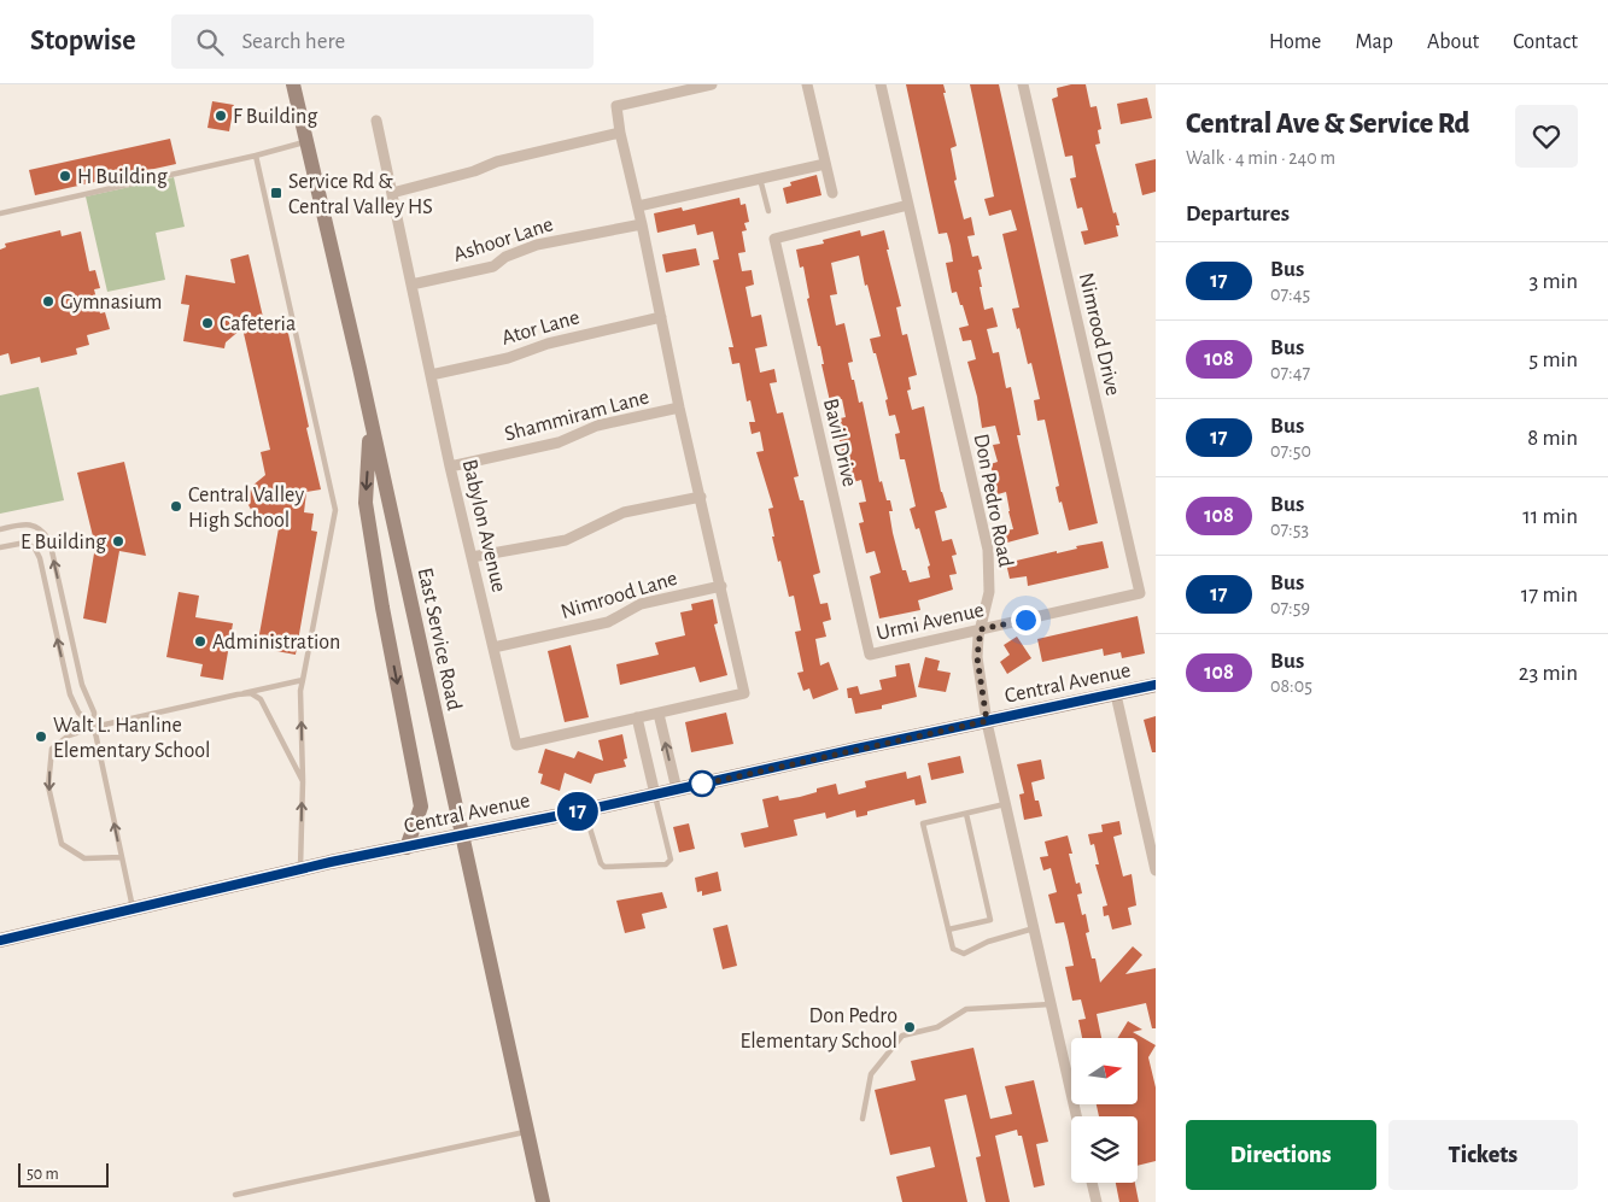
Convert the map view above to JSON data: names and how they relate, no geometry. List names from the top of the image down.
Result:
{
  "streets": {
    "street": [
      "Ashoor Lane",
      "Ator Lane",
      "Nimrood Drive",
      "Shammiram Lane",
      "Bavil Drive",
      "Don Pedro Road",
      "Babylon Avenue",
      "Nimrood Lane",
      "Urmi Avenue",
      "East Service Road",
      "Central Avenue"
    ]
  },
  "crossings": [
    ["Ashoor Lane", "Babylon Avenue"],
    ["Ator Lane", "Babylon Avenue"],
    ["Nimrood Drive", "Urmi Avenue"],
    ["Shammiram Lane", "Babylon Avenue"],
    ["Bavil Drive", "Don Pedro Road"],
    ["Bavil Drive", "Urmi Avenue"],
    ["Don Pedro Road", "Urmi Avenue"],
    ["Don Pedro Road", "Central Avenue"],
    ["Babylon Avenue", "Nimrood Lane"],
    ["East Service Road", "Central Avenue"]
  ],
  "places": {
    "other": [
      "F Building",
      "H Building",
      "Gymnasium",
      "Cafeteria",
      "Central Valley High School",
      "E Building",
      "Administration",
      "Walt L. Hanline Elementary School",
      "Don Pedro Elementary School"
    ],
    "transit": ["Service Rd & Central Valley HS"]
  },
  "lines": ["bus line 17"],
  "scale_bar": "50 m",
  "north": "right",
  "page": {
    "header": "Stopwise",
    "search": "Search here",
    "nav": [
      "Home",
      "Map",
      "About",
      "Contact"
    ],
    "on_map": "17",
    "heading": [
      ["Central Ave & Service Rd", "Walk · 4 min · 240 m"],
      "Departures"
    ],
    "list": [
      {
        "mark": "17",
        "name": "Bus",
        "note": "07:45",
        "value": "3 min"
      },
      {
        "mark": "108",
        "name": "Bus",
        "note": "07:47",
        "value": "5 min"
      },
      {
        "mark": "17",
        "name": "Bus",
        "note": "07:50",
        "value": "8 min"
      },
      {
        "mark": "108",
        "name": "Bus",
        "note": "07:53",
        "value": "11 min"
      },
      {
        "mark": "17",
        "name": "Bus",
        "note": "07:59",
        "value": "17 min"
      },
      {
        "mark": "108",
        "name": "Bus",
        "note": "08:05",
        "value": "23 min"
      }
    ],
    "buttons": ["Directions", "Tickets"],
    "scale": "50 m"
  }
}
